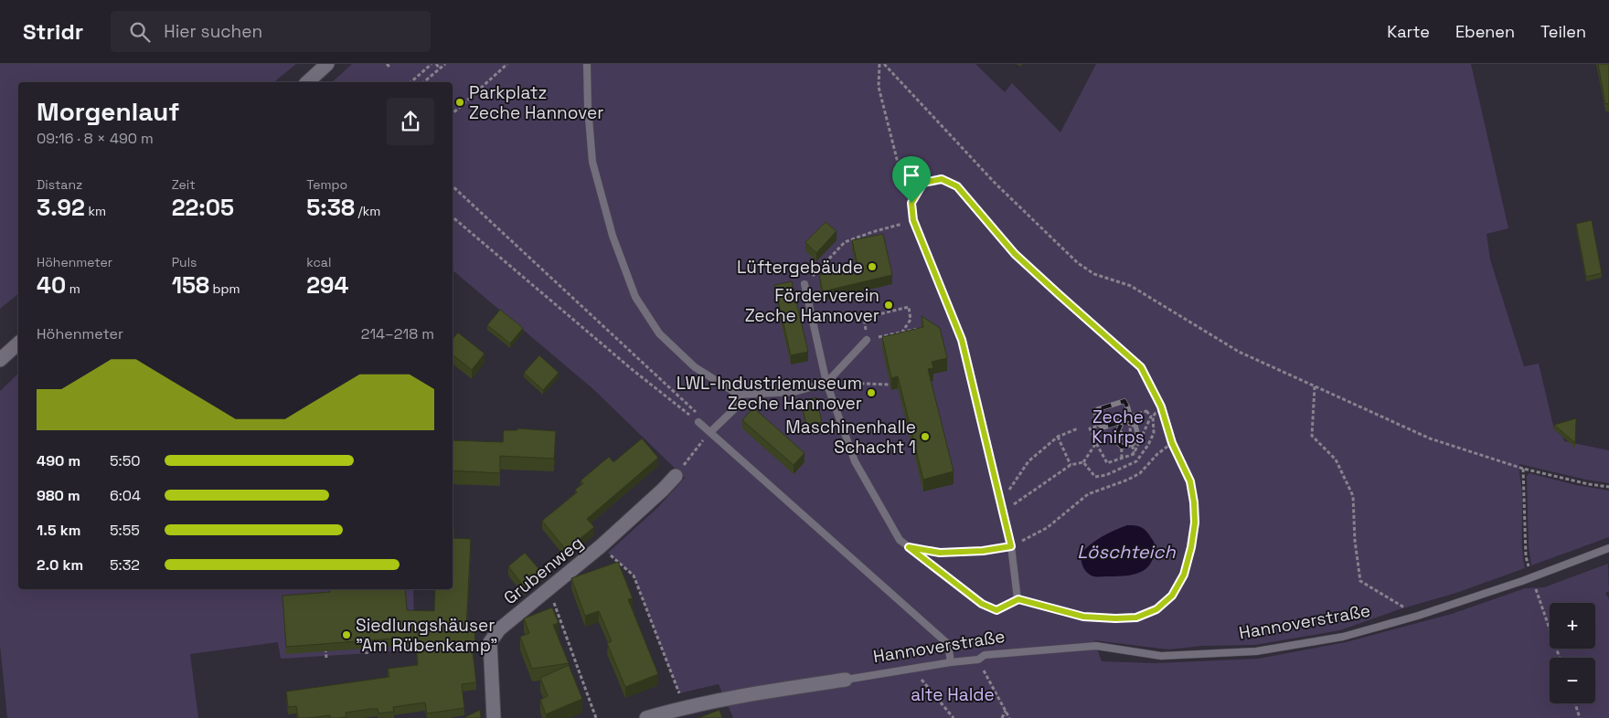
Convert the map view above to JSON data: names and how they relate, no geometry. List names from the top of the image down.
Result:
{
  "streets": {
    "street": ["Grubenweg", "Hannoverstraße"]
  },
  "water": ["Löschteich"],
  "parks": ["Zeche Knirps", "alte Halde"],
  "places": [
    "Parkplatz Zeche Hannover",
    "Lüftergebäude",
    "Förderverein Zeche Hannover",
    "LWL-Industriemuseum Zeche Hannover",
    "Maschinenhalle Schacht 1",
    "Siedlungshäuser \"Am Rübenkamp\""
  ],
  "page": {
    "header": "Stridr",
    "search": "Hier suchen",
    "nav": ["Karte", "Ebenen", "Teilen"],
    "heading": ["Morgenlauf", "09:16 · 8 × 490 m"],
    "stats": [
      ["Distanz", "3.92 km"],
      ["Zeit", "22:05"],
      ["Tempo", "5:38 /km"],
      ["Höhenmeter", "40 m"],
      ["Puls", "158 bpm"],
      ["kcal", "294"]
    ],
    "chart": ["Höhenmeter", "214–218 m"],
    "list": [
      {
        "name": "490 m",
        "note": "5:50"
      },
      {
        "name": "980 m",
        "note": "6:04"
      },
      {
        "name": "1.5 km",
        "note": "5:55"
      },
      {
        "name": "2.0 km",
        "note": "5:32"
      }
    ],
    "map_buttons": ["+", "−"]
  }
}
